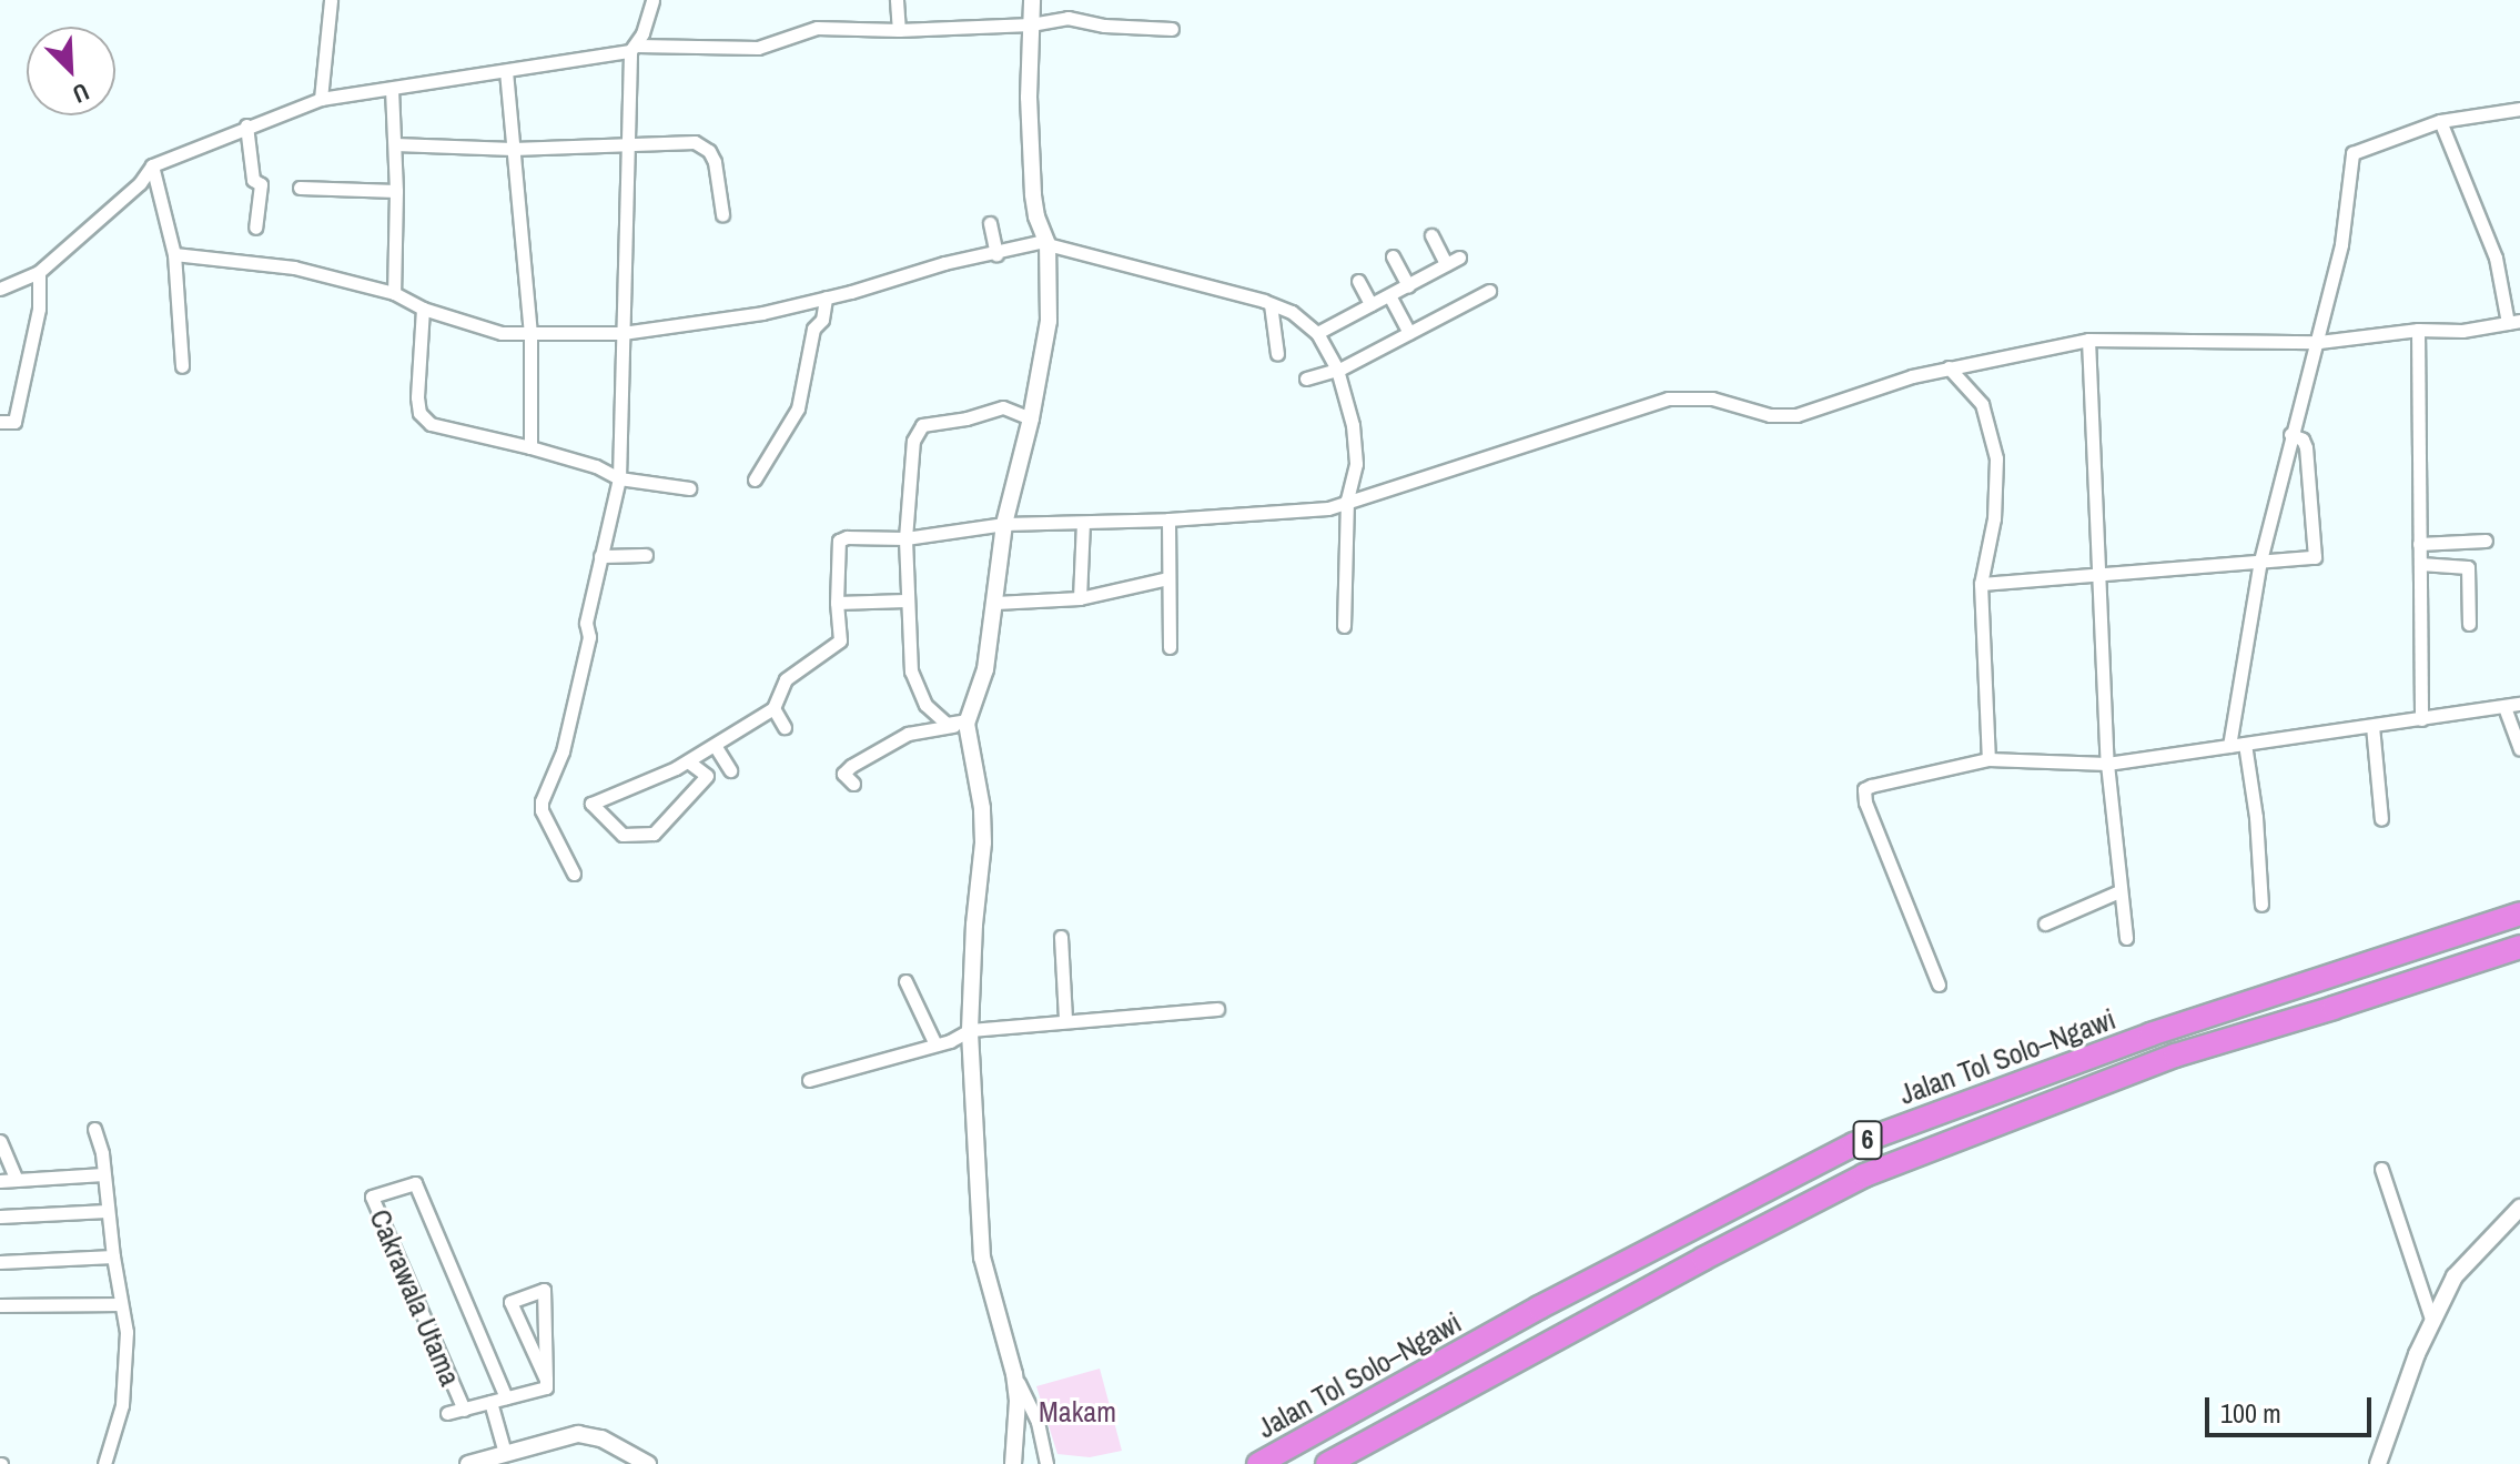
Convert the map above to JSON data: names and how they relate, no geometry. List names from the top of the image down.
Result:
{
  "streets": {
    "highway": ["Jalan Tol Solo–Ngawi", "6"],
    "street": ["Cakrawala Utama"]
  },
  "parks": ["Makam"],
  "scale_bar": "100 m",
  "north": "bottom right"
}
